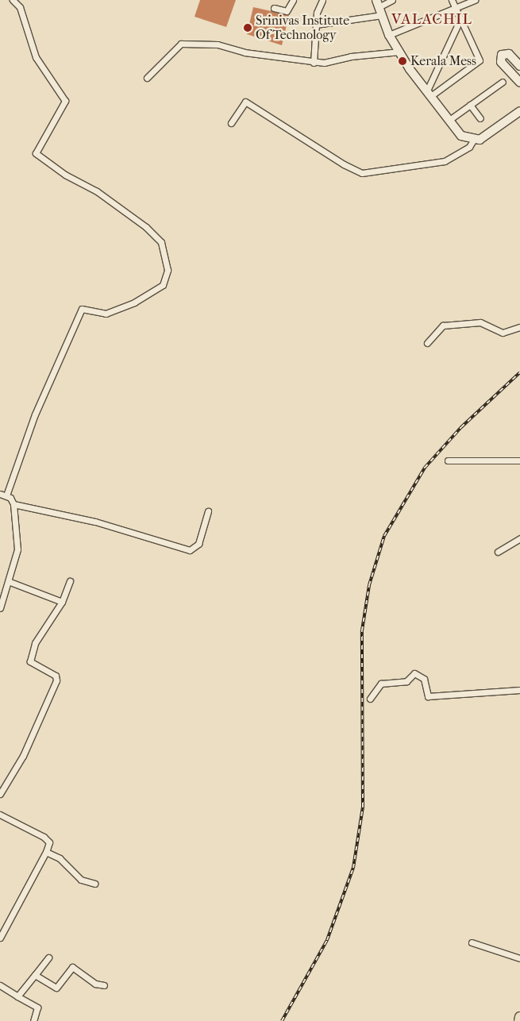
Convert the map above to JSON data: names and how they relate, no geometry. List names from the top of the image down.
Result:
{
  "districts": ["VALACHIL"],
  "places": ["Srinivas Institute Of Technology", "Kerala Mess"]
}
